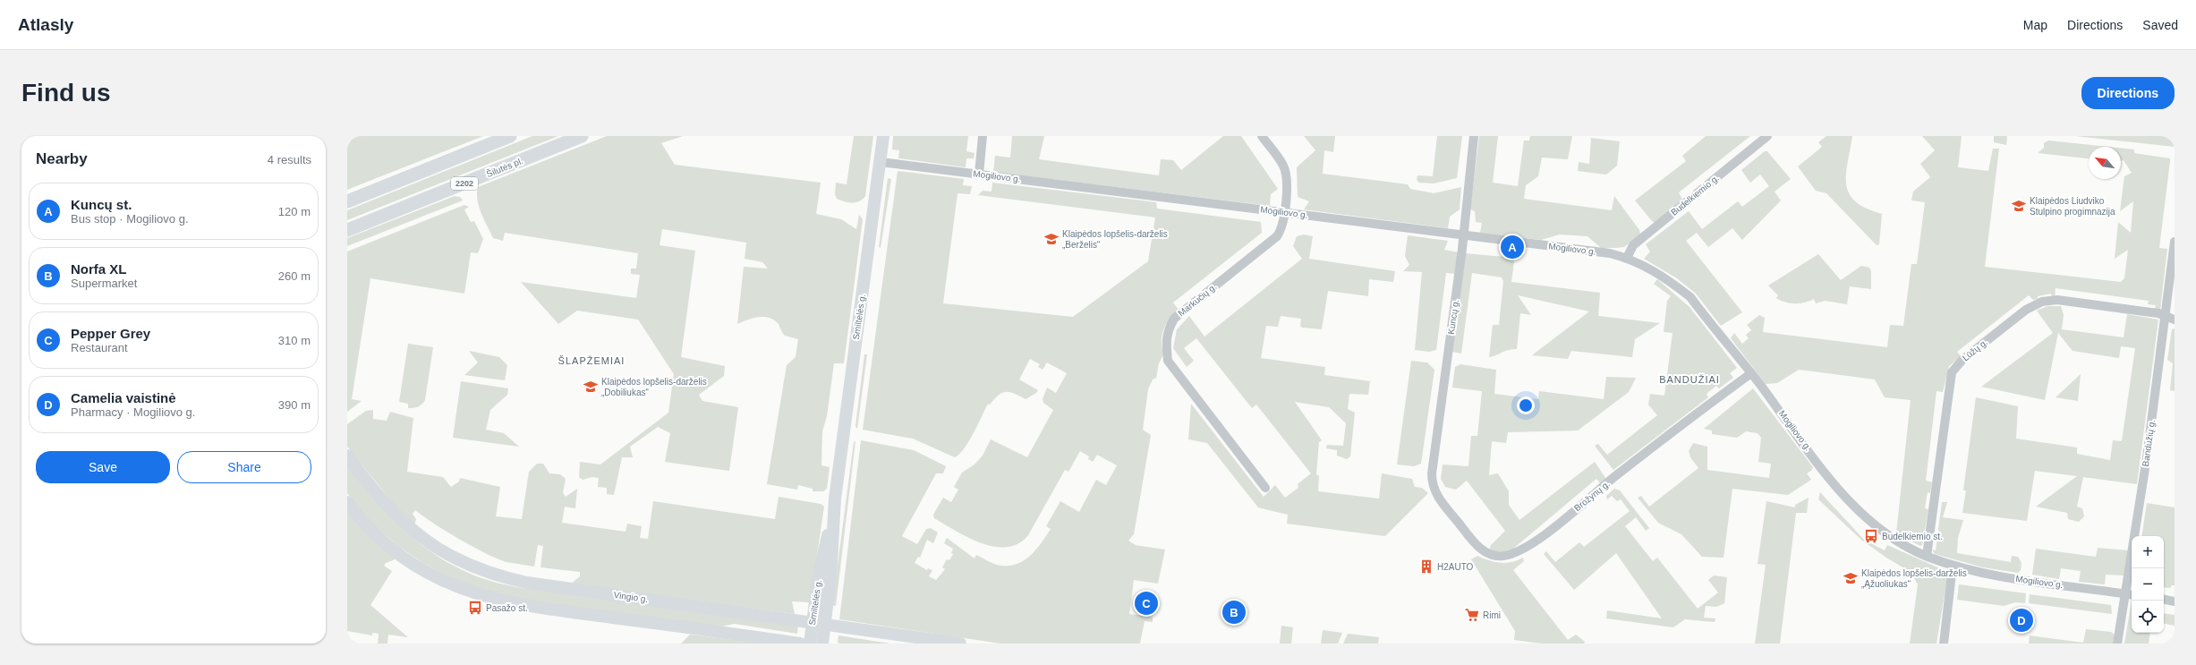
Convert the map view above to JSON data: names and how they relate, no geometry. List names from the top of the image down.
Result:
{
  "streets": {
    "main road": [
      "Šilutės pl.",
      "2202",
      "Smiltelės g.",
      "Vingio g."
    ],
    "street": [
      "Mogiliovo g.",
      "Budelkiemio g.",
      "Markučių g.",
      "Kuncų g.",
      "Lūžų g.",
      "Bandužių g.",
      "Brožynų g."
    ]
  },
  "crossings": [
    ["Mogiliovo g.", "Budelkiemio g."],
    ["Mogiliovo g.", "Markučių g."],
    ["Mogiliovo g.", "Smiltelės g."],
    ["Mogiliovo g.", "Kuncų g."],
    ["Mogiliovo g.", "Lūžų g."],
    ["Mogiliovo g.", "Bandužių g."],
    ["Mogiliovo g.", "Brožynų g."],
    ["Smiltelės g.", "Vingio g."],
    ["Kuncų g.", "Brožynų g."],
    ["Lūžų g.", "Bandužių g."]
  ],
  "districts": ["ŠLAPŽEMIAI", "BANDUŽIAI"],
  "places": {
    "school or university": [
      "Klaipėdos Liudviko Stulpino progimnazija",
      "Klaipėdos lopšelis-darželis „Berželis“",
      "Klaipėdos lopšelis-darželis „Dobiliukas“",
      "Klaipėdos lopšelis-darželis „Ąžuoliukas“"
    ],
    "bus stop": ["Budelkiemio st.", "Pasažo st."],
    "building": ["H2AUTO"],
    "supermarket": ["Rimi"]
  },
  "north": "top left",
  "page": {
    "header": "Atlasly",
    "nav": ["Map", "Directions", "Saved"],
    "buttons": [
      "Directions",
      ["Save", "Share"]
    ],
    "title": "Find us",
    "heading": ["Nearby", "4 results"],
    "list": [
      {
        "mark": "A",
        "name": "Kuncų st.",
        "note": "Bus stop · Mogiliovo g.",
        "value": "120 m"
      },
      {
        "mark": "B",
        "name": "Norfa XL",
        "note": "Supermarket",
        "value": "260 m"
      },
      {
        "mark": "C",
        "name": "Pepper Grey",
        "note": "Restaurant",
        "value": "310 m"
      },
      {
        "mark": "D",
        "name": "Camelia vaistinė",
        "note": "Pharmacy · Mogiliovo g.",
        "value": "390 m"
      }
    ],
    "pins": [
      "A",
      "C",
      "B",
      "D"
    ],
    "map_buttons": ["+", "−"]
  }
}
